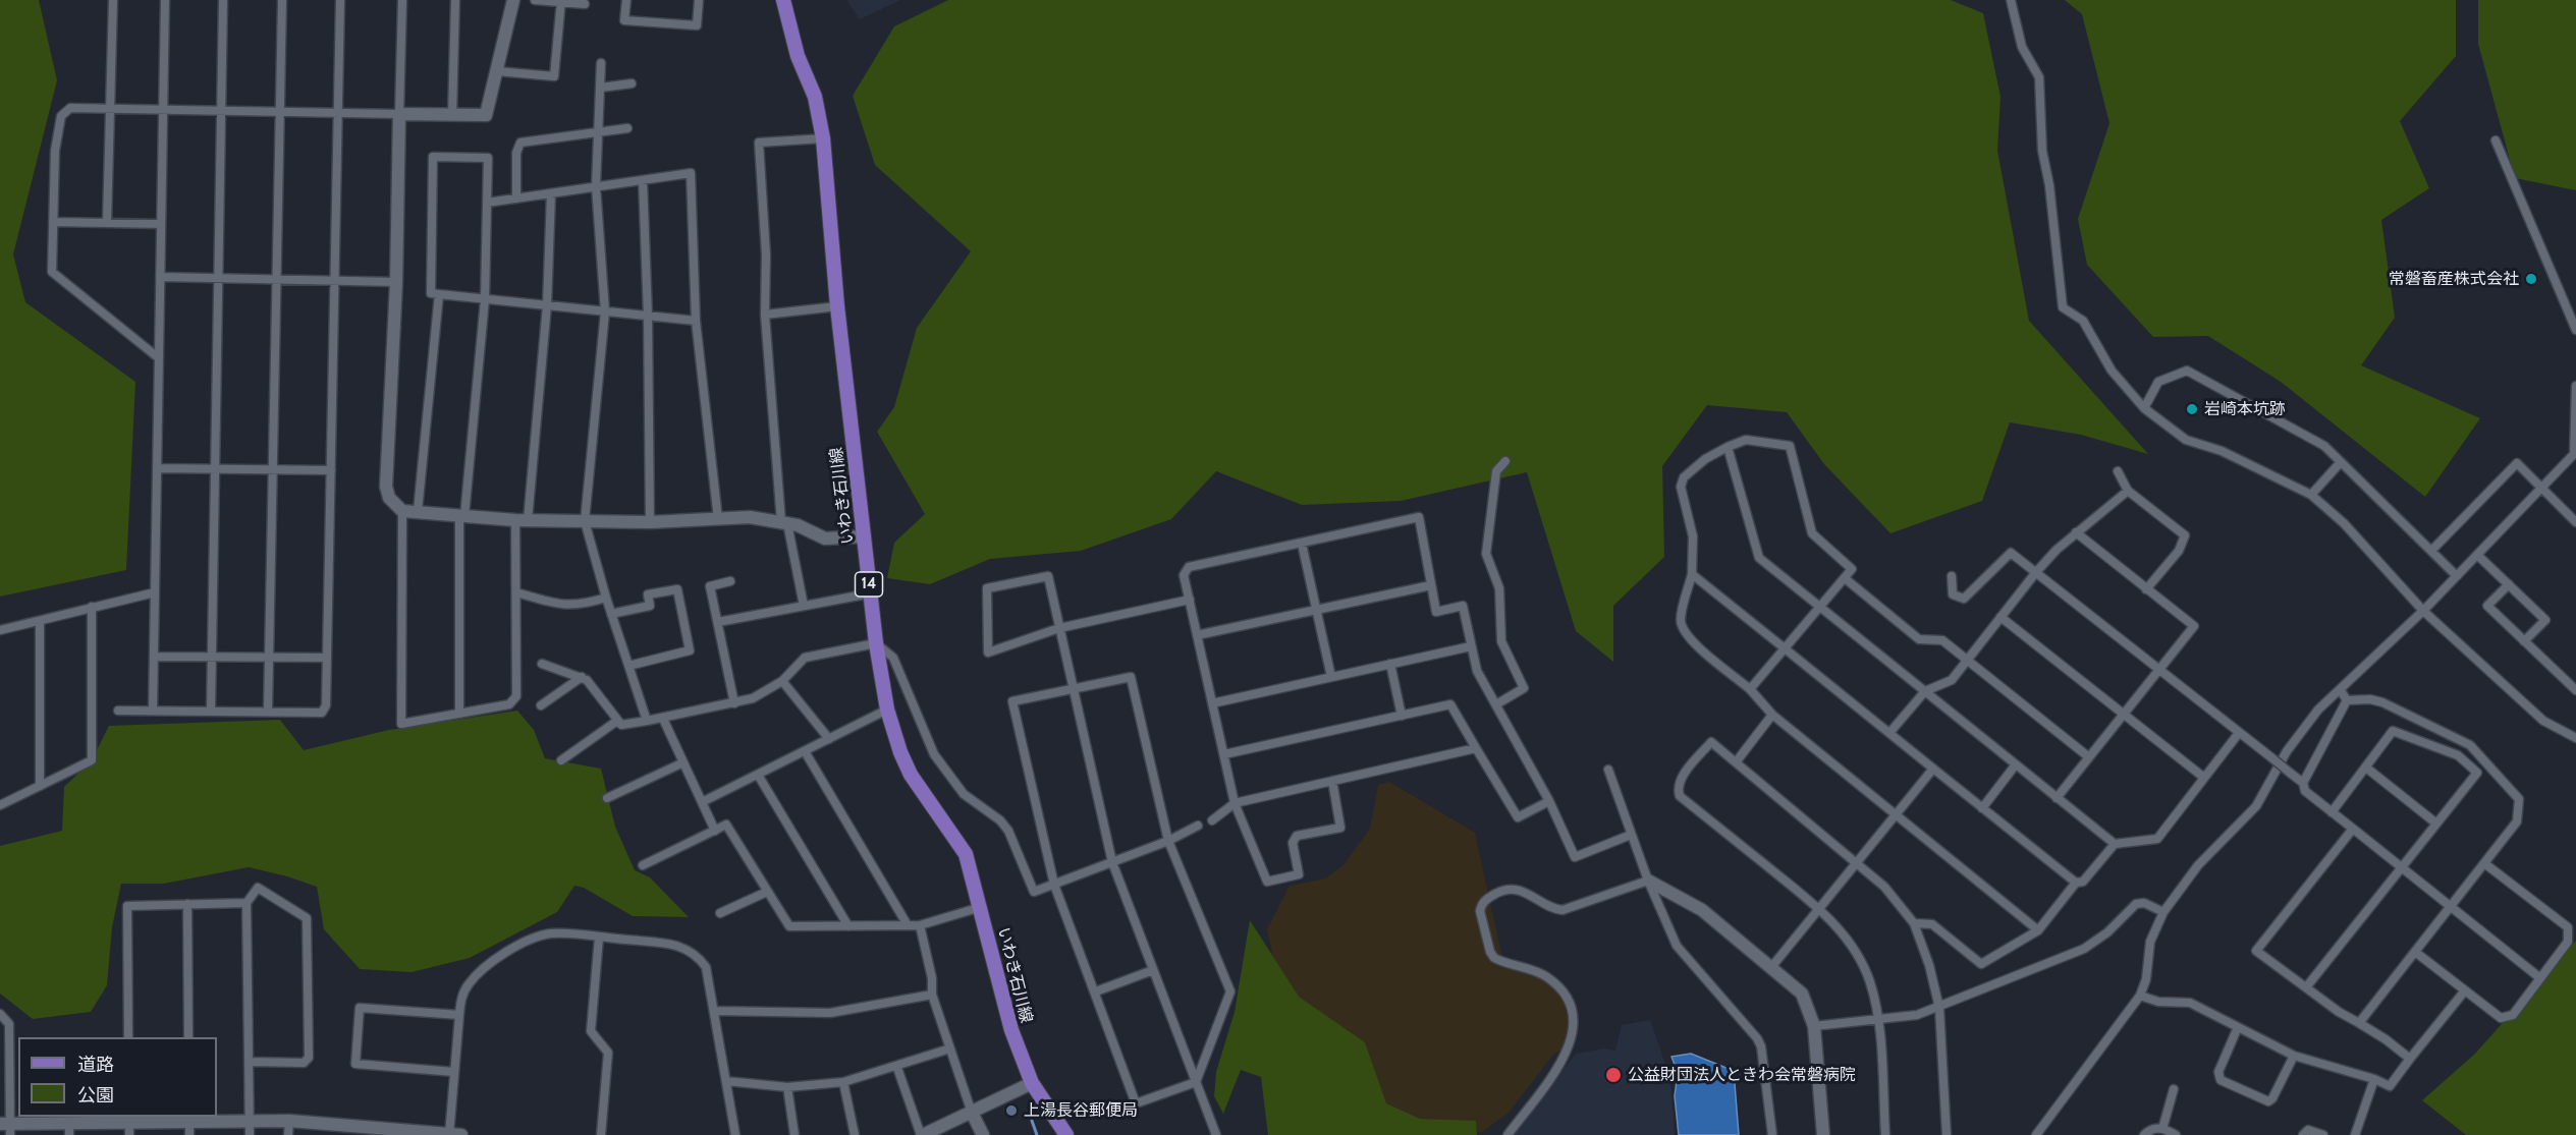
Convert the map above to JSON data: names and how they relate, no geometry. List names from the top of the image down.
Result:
{
  "streets": {
    "main road": ["いわき石川線", "14"]
  },
  "places": [
    "常磐畜産株式会社",
    "岩崎本坑跡",
    "公益財団法人ときわ会常磐病院",
    "上湯長谷郵便局"
  ],
  "legend": ["道路", "公園"]
}
